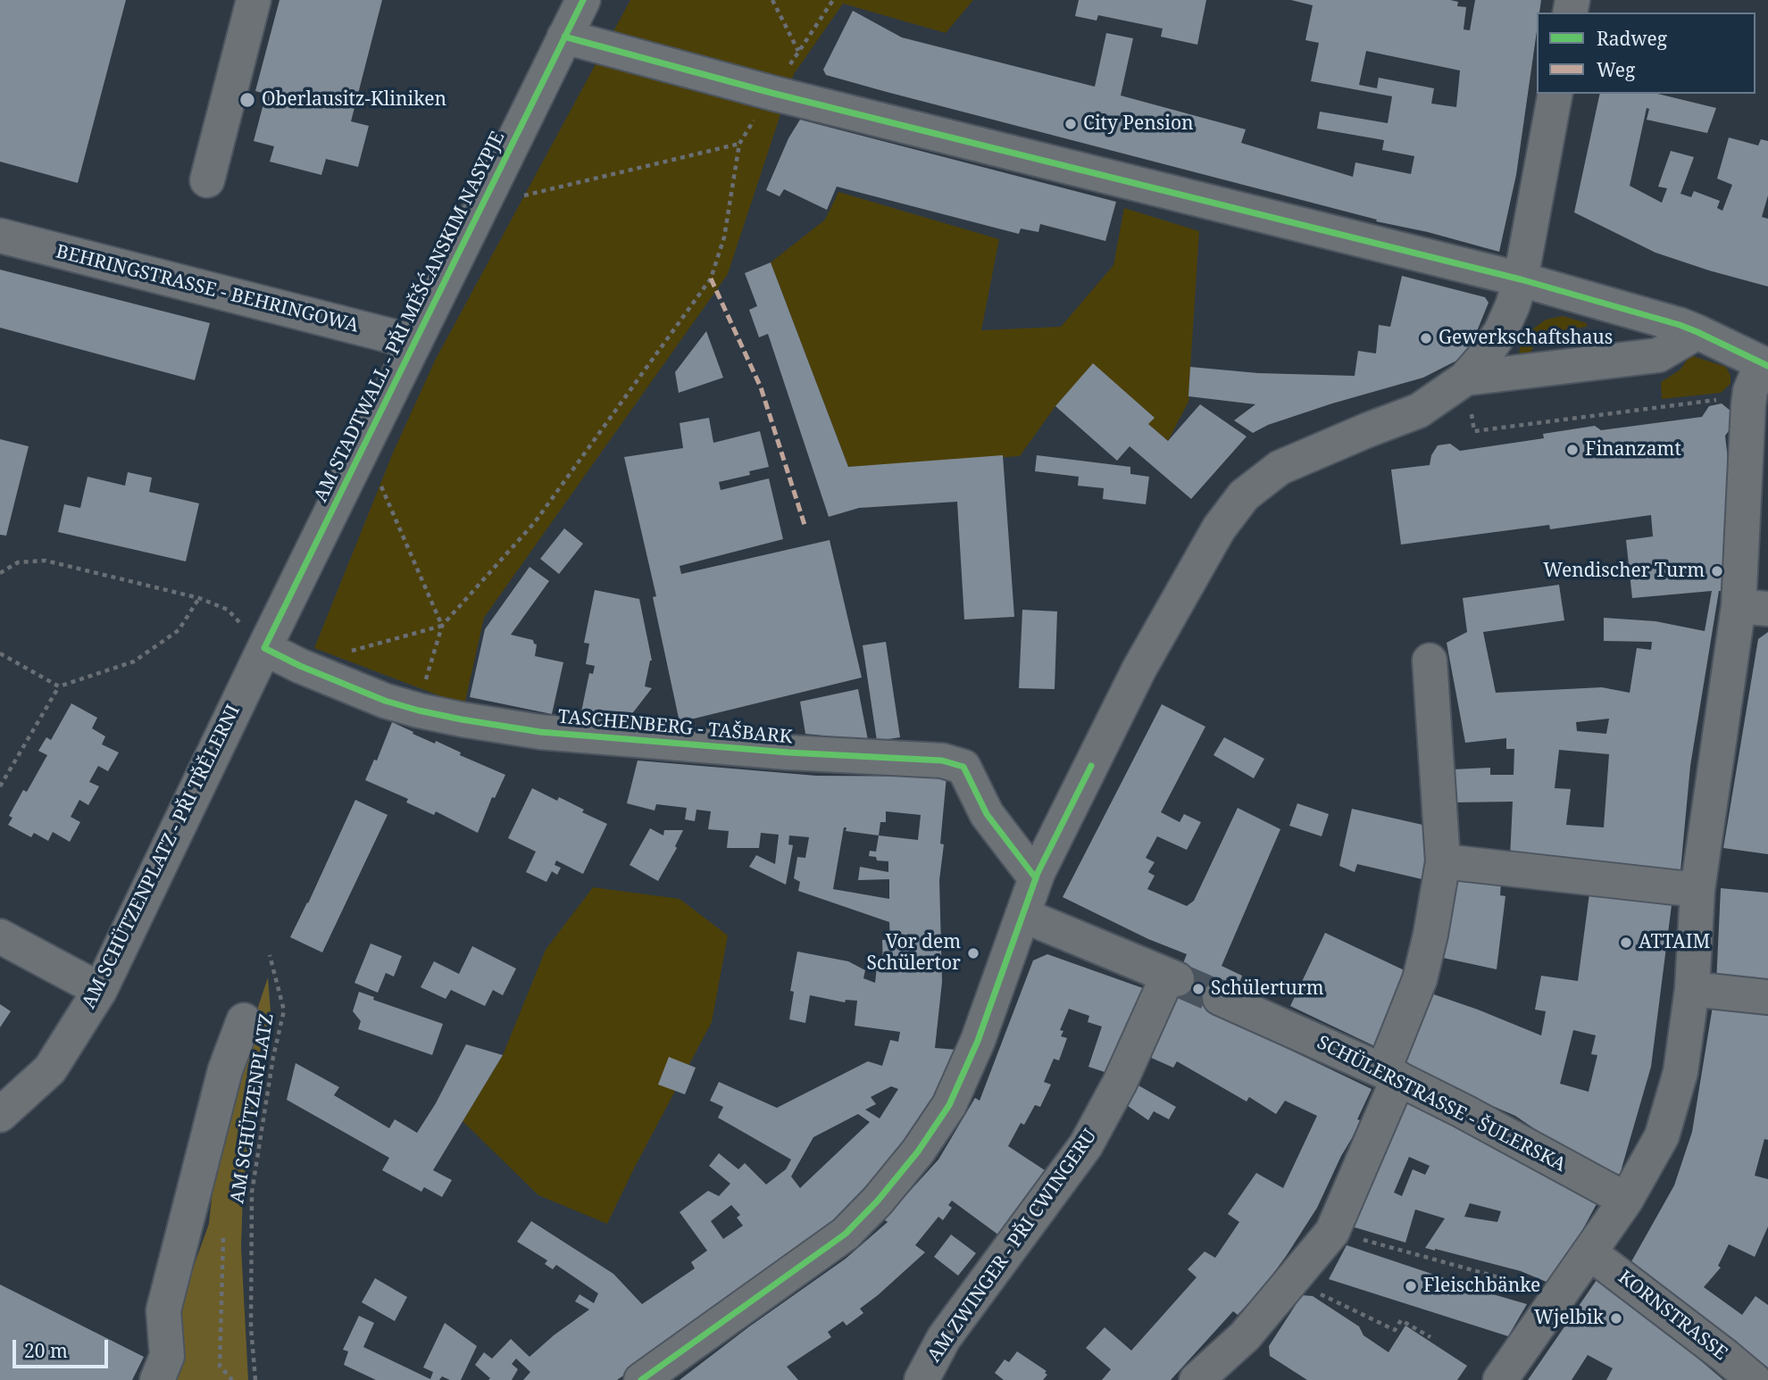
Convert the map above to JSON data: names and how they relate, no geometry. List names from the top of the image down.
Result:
{
  "streets": {
    "street": [
      "BEHRINGSTRASSE - BEHRINGOWA",
      "AM STADTWALL - PŘI MĚŠĆANSKIM NASYPJE",
      "TASCHENBERG - TAŠBARK",
      "AM SCHÜTZENPLATZ - PŘI TŘĚLERNI",
      "SCHÜLERSTRASSE - ŠULERSKA",
      "AM ZWINGER - PŘI CWINGERU",
      "KORNSTRASSE"
    ],
    "path": ["AM SCHÜTZENPLATZ"]
  },
  "crossings": [
    ["BEHRINGSTRASSE - BEHRINGOWA", "AM STADTWALL - PŘI MĚŠĆANSKIM NASYPJE"],
    ["AM STADTWALL - PŘI MĚŠĆANSKIM NASYPJE", "TASCHENBERG - TAŠBARK"],
    ["AM STADTWALL - PŘI MĚŠĆANSKIM NASYPJE", "AM SCHÜTZENPLATZ - PŘI TŘĚLERNI"],
    ["TASCHENBERG - TAŠBARK", "AM SCHÜTZENPLATZ - PŘI TŘĚLERNI"]
  ],
  "places": [
    "Oberlausitz-Kliniken",
    "City Pension",
    "Gewerkschaftshaus",
    "Finanzamt",
    "Wendischer Turm",
    "ATTAIM",
    "Vor dem Schülertor",
    "Schülerturm",
    "Fleischbänke",
    "Wjelbik"
  ],
  "legend": ["Radweg", "Weg"],
  "scale_bar": "20 m"
}
